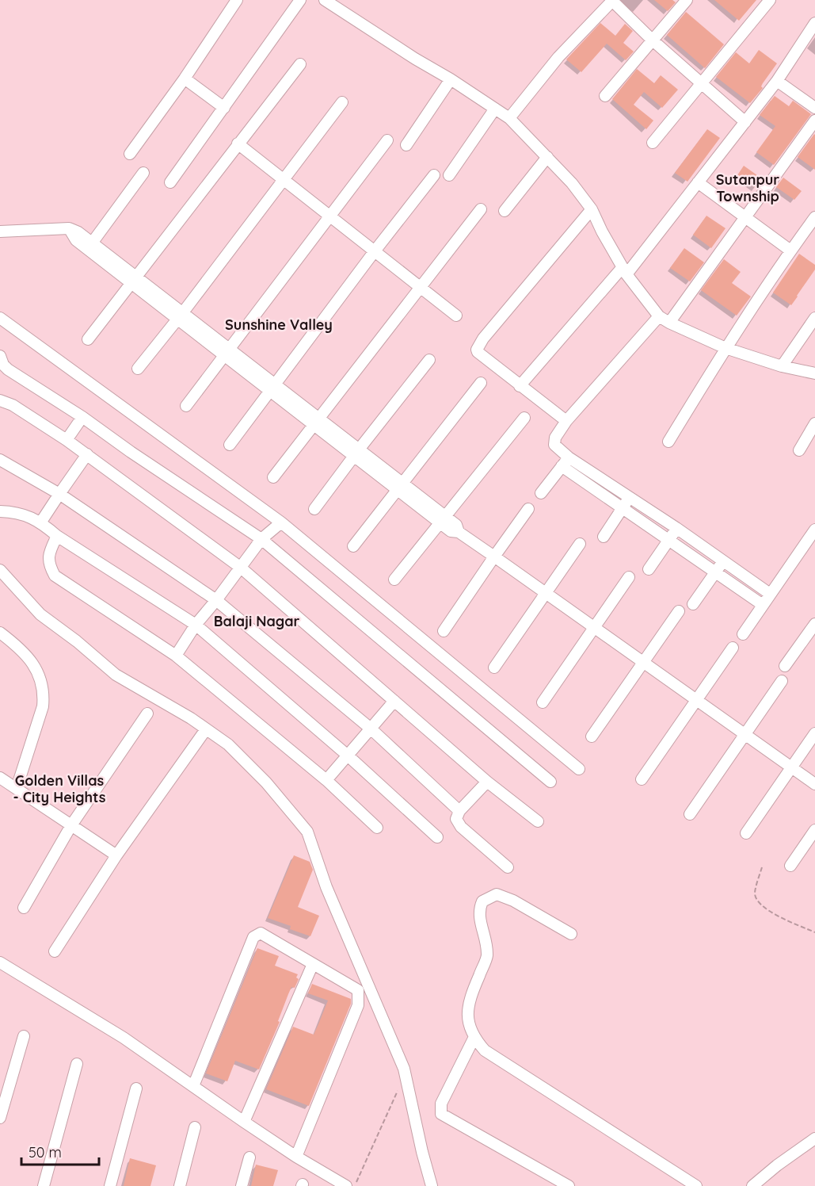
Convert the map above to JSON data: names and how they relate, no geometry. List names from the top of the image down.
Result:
{
  "districts": [
    "Sutanpur Township",
    "Sunshine Valley",
    "Balaji Nagar",
    "Golden Villas - City Heights"
  ],
  "scale_bar": "50 m"
}
